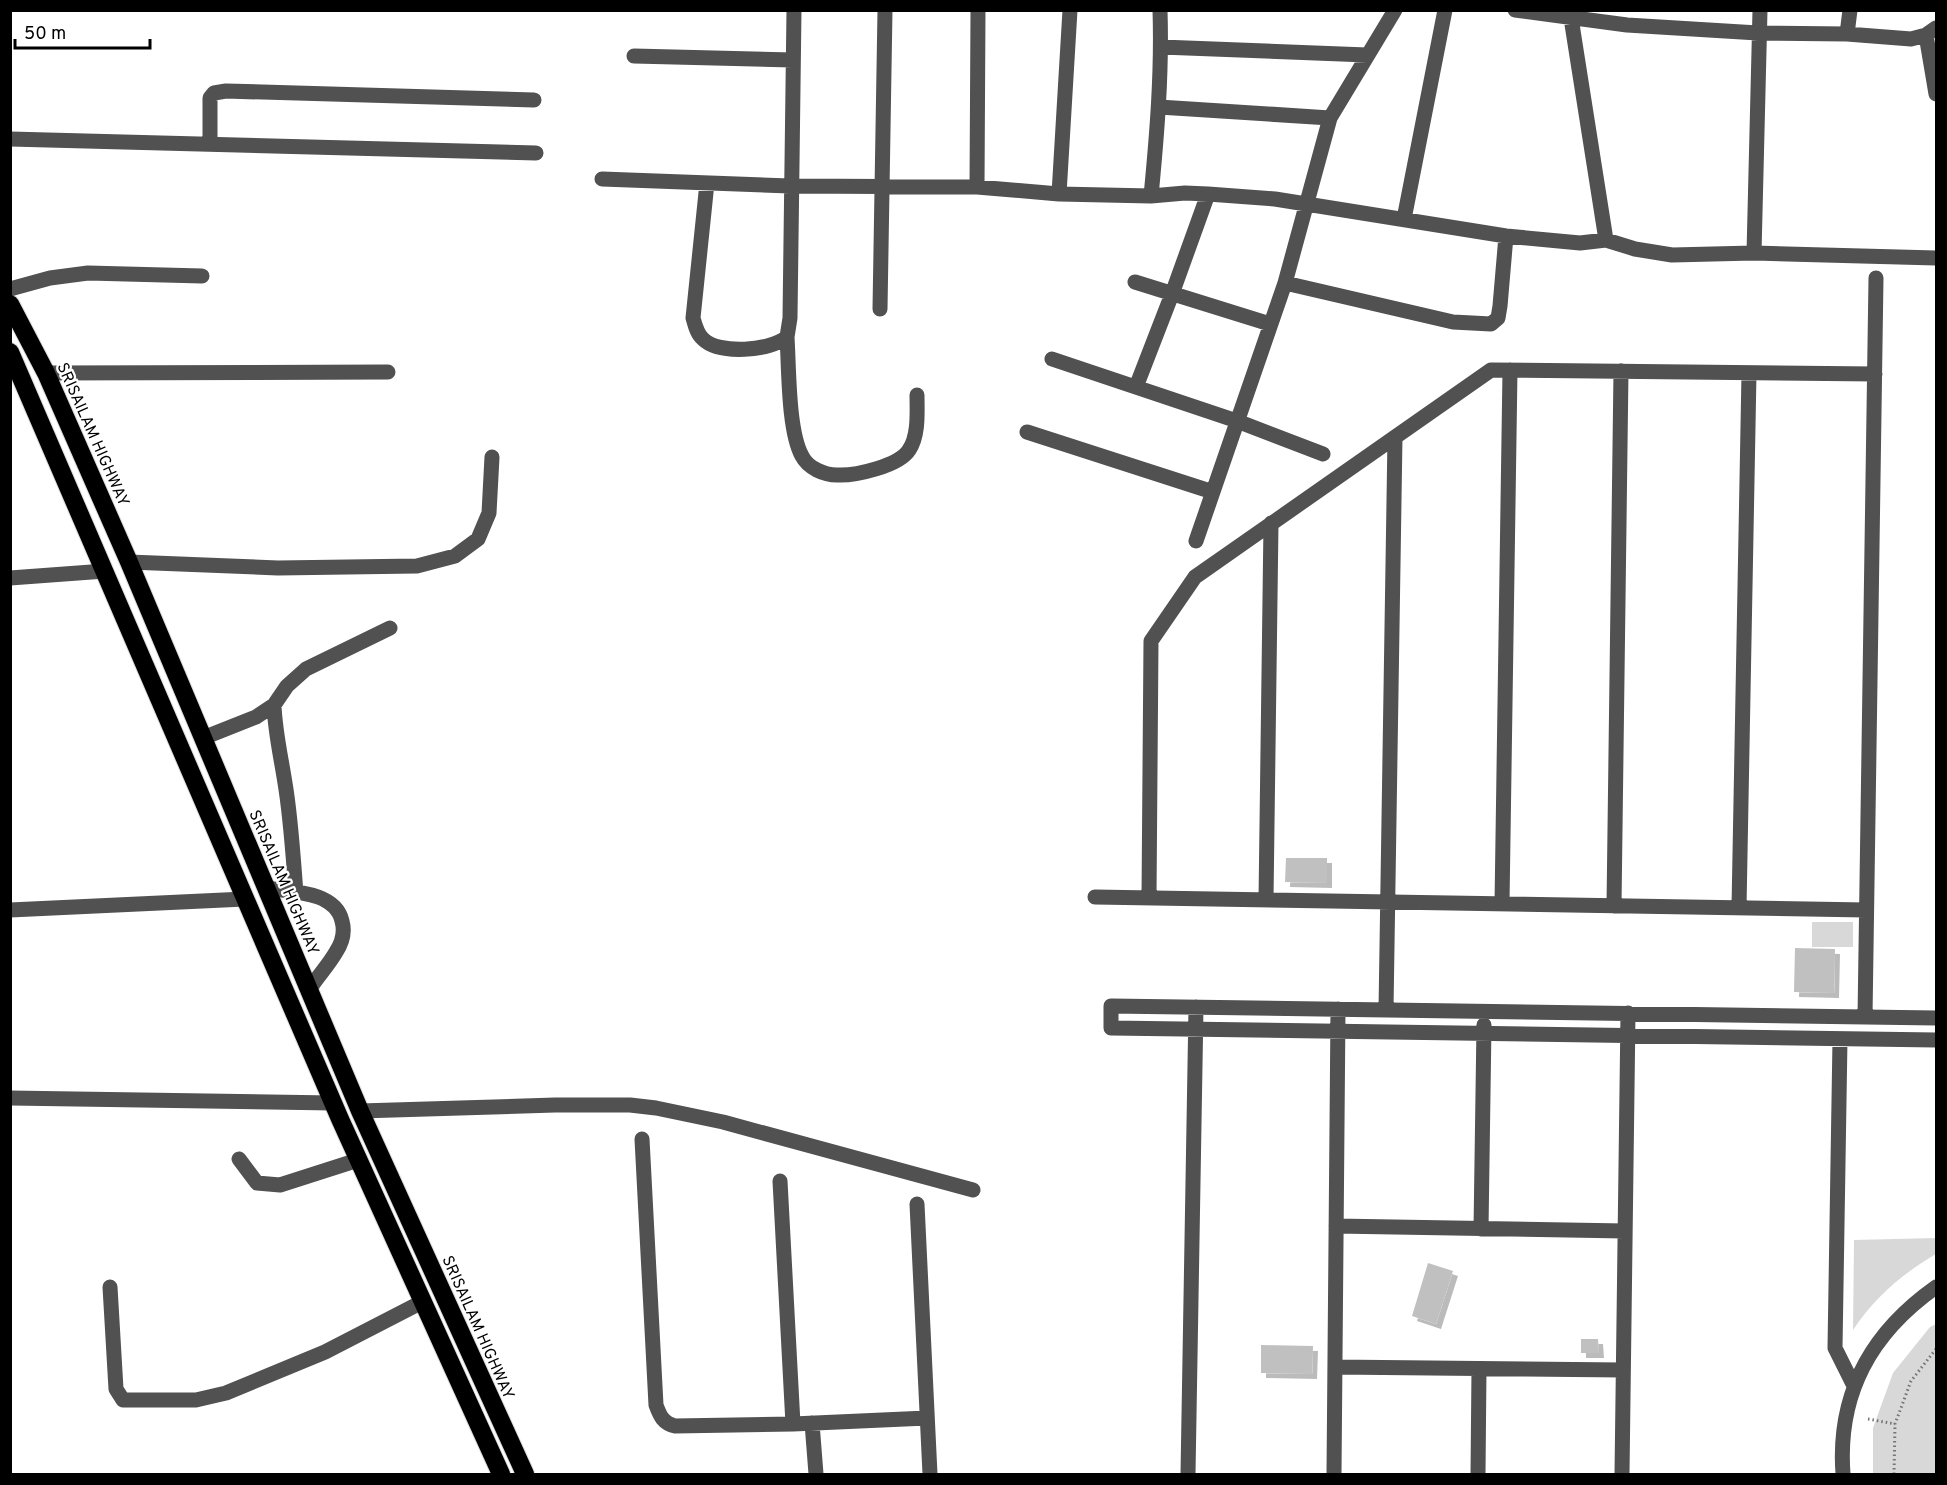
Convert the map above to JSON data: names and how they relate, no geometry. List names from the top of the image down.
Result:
{
  "streets": {
    "highway": ["SRISAILAM HIGHWAY"]
  },
  "scale_bar": "50 m"
}
